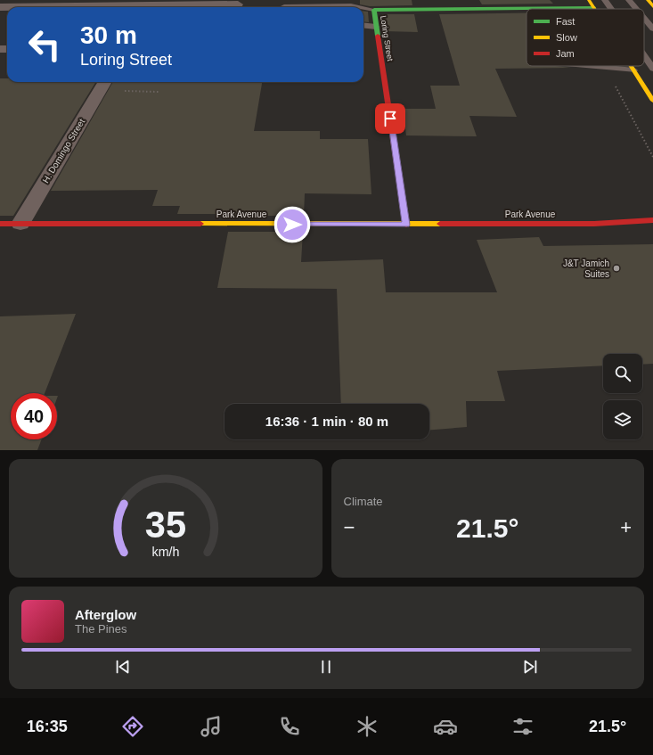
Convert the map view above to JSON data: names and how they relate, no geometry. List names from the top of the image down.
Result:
{
  "streets": {
    "main road": ["Loring Street", "Park Avenue"],
    "street": ["H. Domingo Street"]
  },
  "crossings": [
    ["Loring Street", "Park Avenue"],
    ["H. Domingo Street", "Park Avenue"]
  ],
  "places": ["J&T Jamich Suites"],
  "legend": ["Fast", "Slow", "Jam"],
  "page": {
    "turn": ["30 m", "Loring Street"],
    "limit": "40",
    "trip": "16:36 · 1 min · 80 m",
    "tile": "Climate",
    "heat": ["−", "21.5°", "+"],
    "song": ["Afterglow", "The Pines"],
    "tabs": ["16:35", "21.5°"],
    "gauge": ["35", "km/h"]
  }
}
